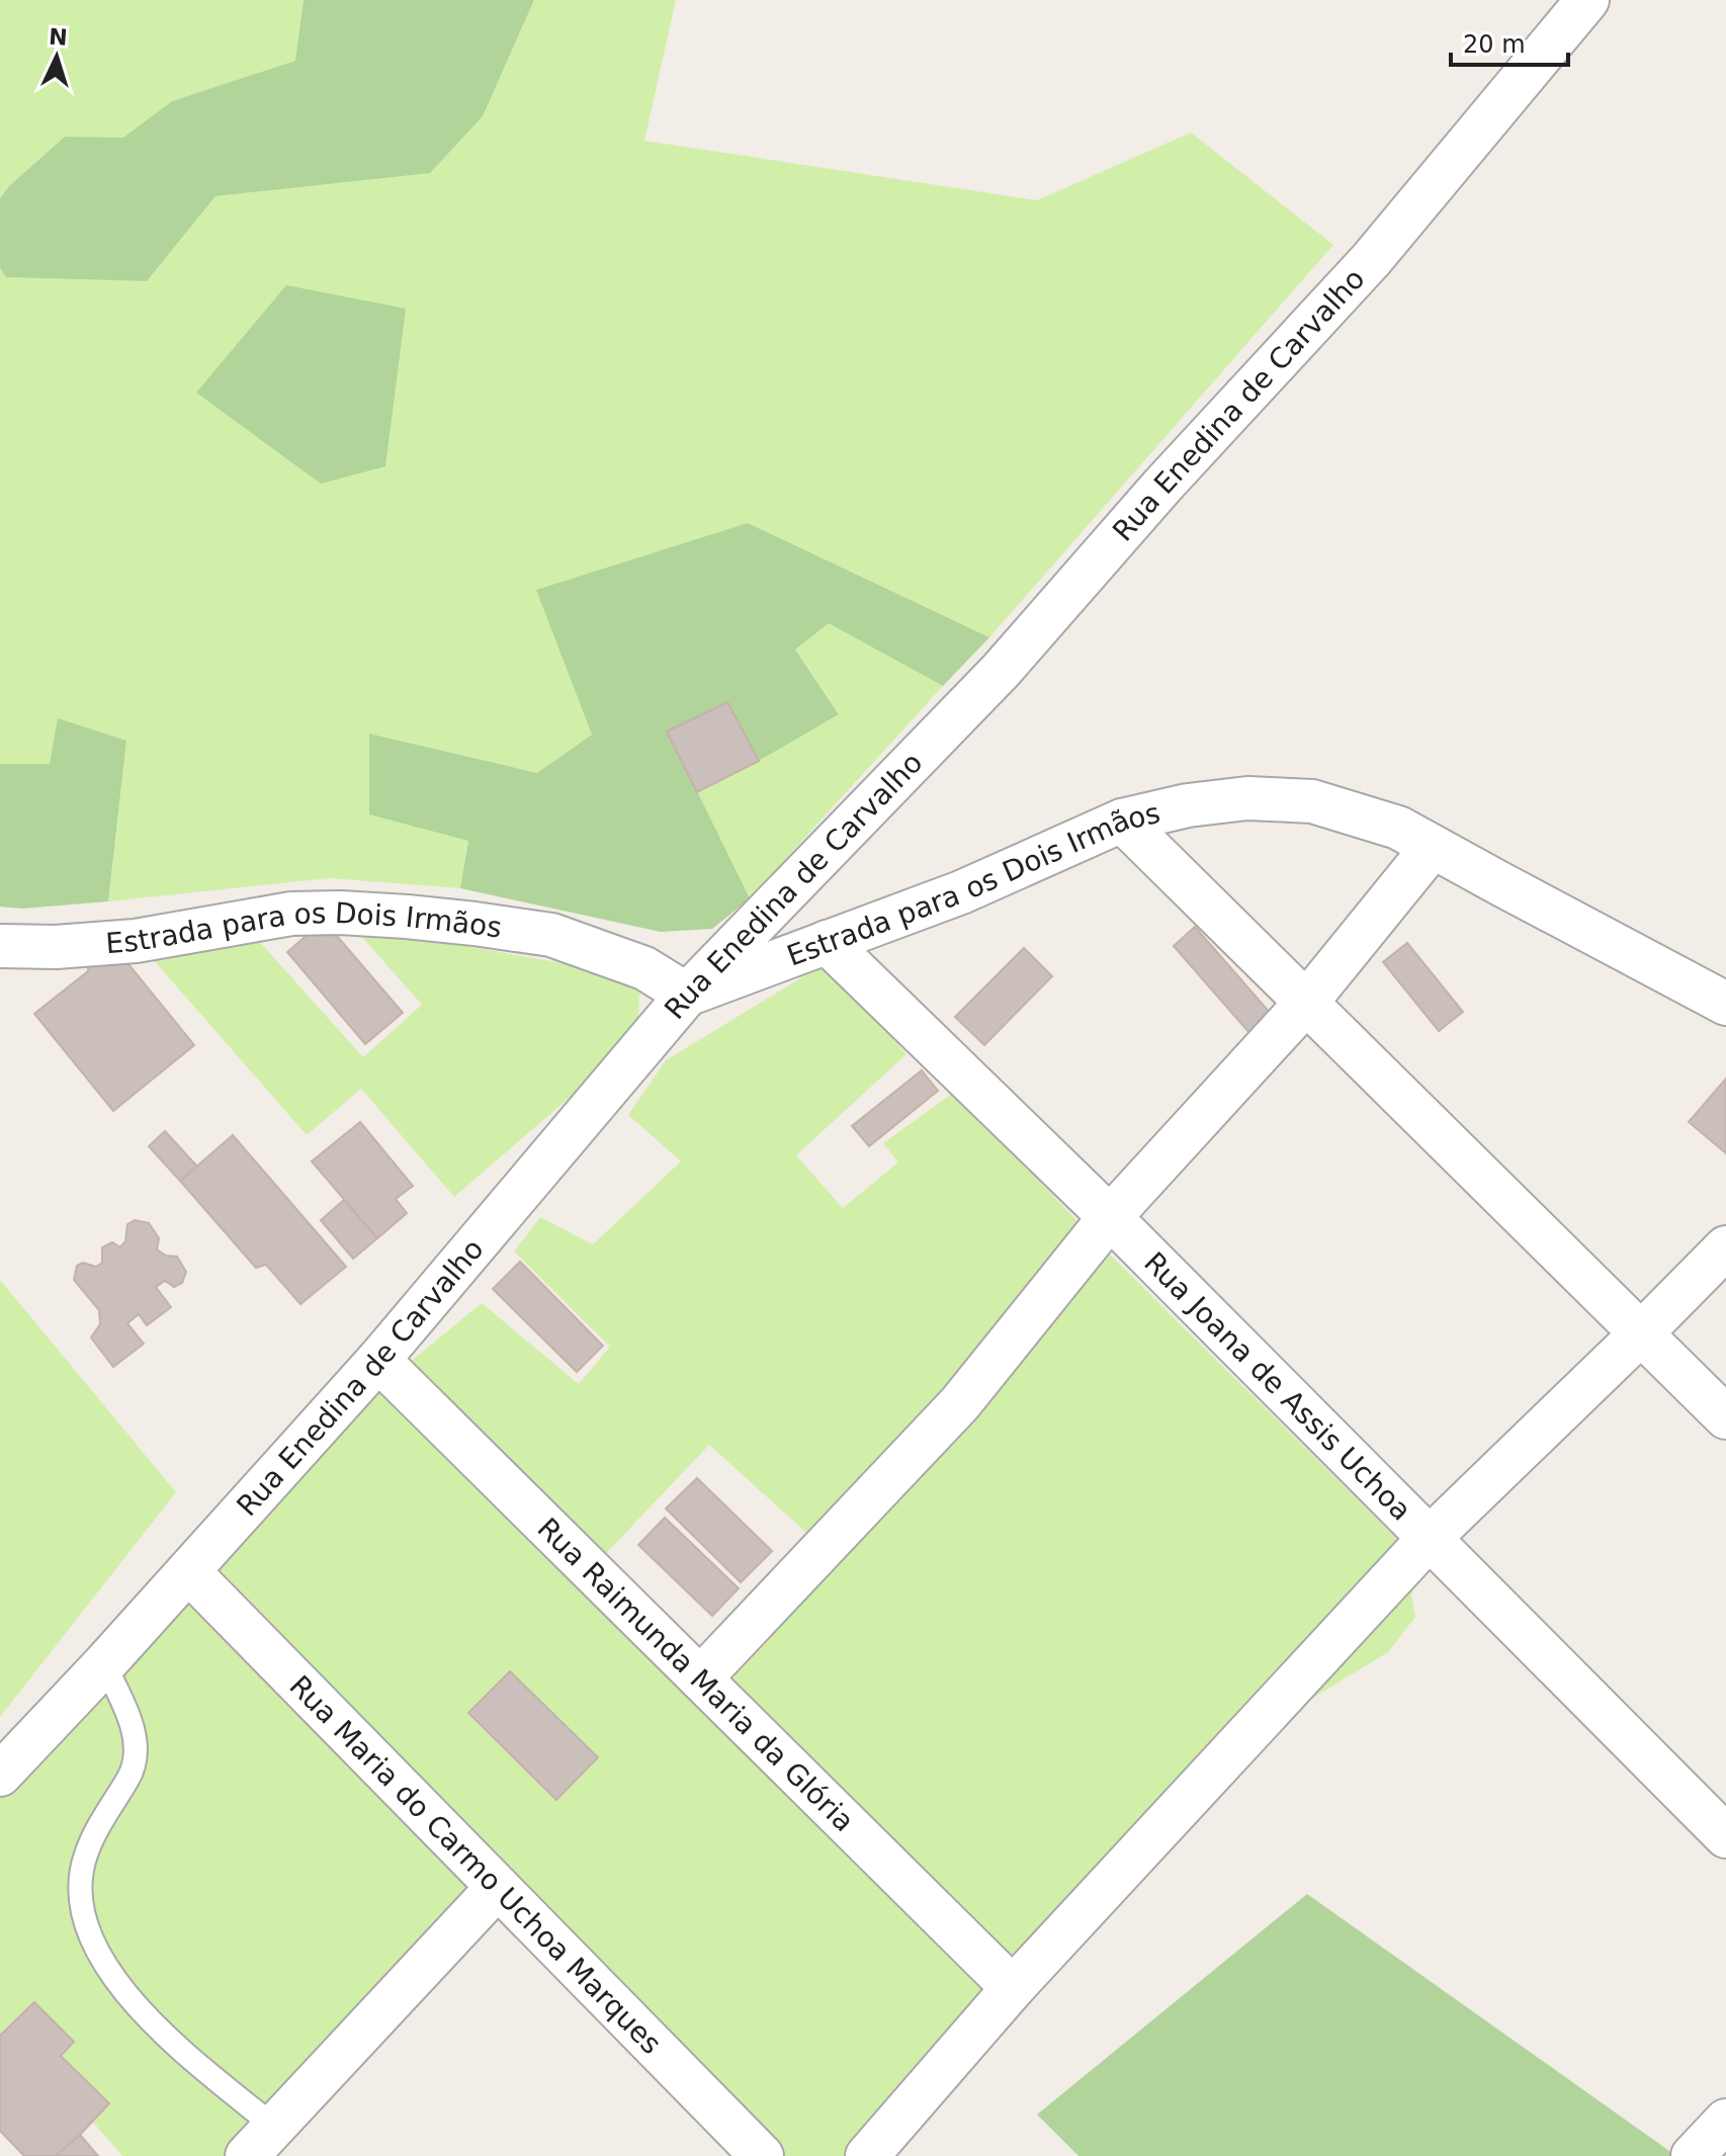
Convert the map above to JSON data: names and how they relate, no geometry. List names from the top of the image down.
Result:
{
  "streets": {
    "street": [
      "Rua Enedina de Carvalho",
      "Estrada para os Dois Irmãos",
      "Rua Joana de Assis Uchoa",
      "Rua Raimunda Maria da Glória",
      "Rua Maria do Carmo Uchoa Marques"
    ]
  },
  "crossings": [
    ["Rua Enedina de Carvalho", "Estrada para os Dois Irmãos"],
    ["Rua Enedina de Carvalho", "Rua Raimunda Maria da Glória"],
    ["Rua Enedina de Carvalho", "Rua Maria do Carmo Uchoa Marques"],
    ["Estrada para os Dois Irmãos", "Rua Joana de Assis Uchoa"]
  ],
  "scale_bar": "20 m",
  "north": "top"
}
